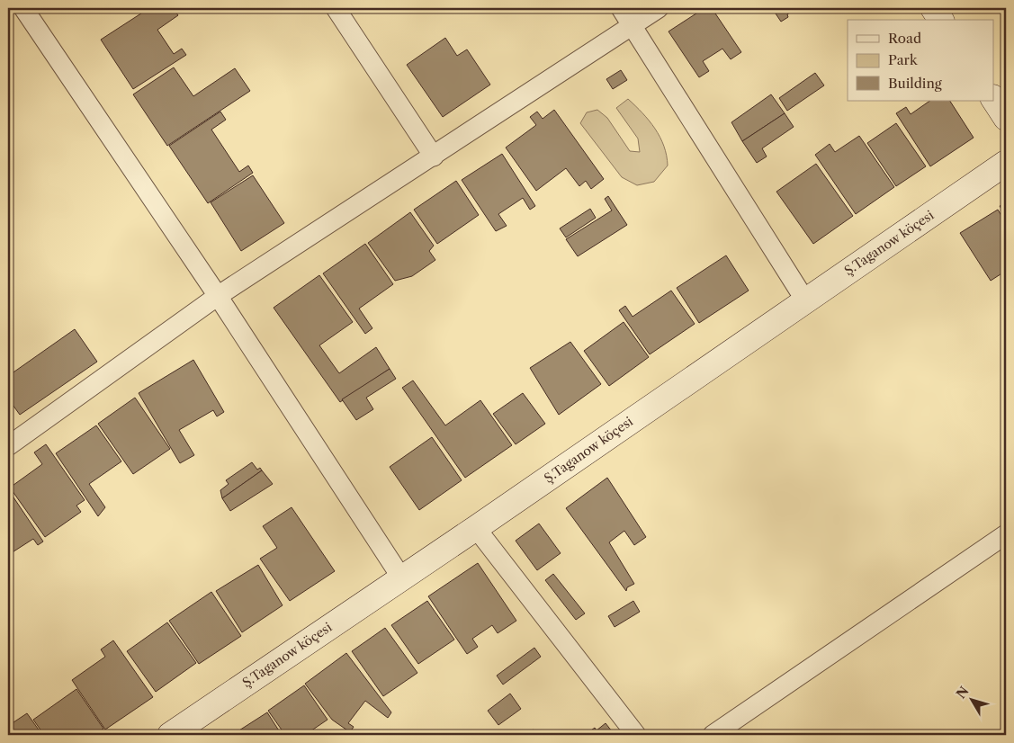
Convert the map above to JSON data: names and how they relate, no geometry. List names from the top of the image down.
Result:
{
  "streets": {
    "street": ["Ş.Taganow köçesi"]
  },
  "legend": ["Road", "Park", "Building"],
  "north": "top left"
}
